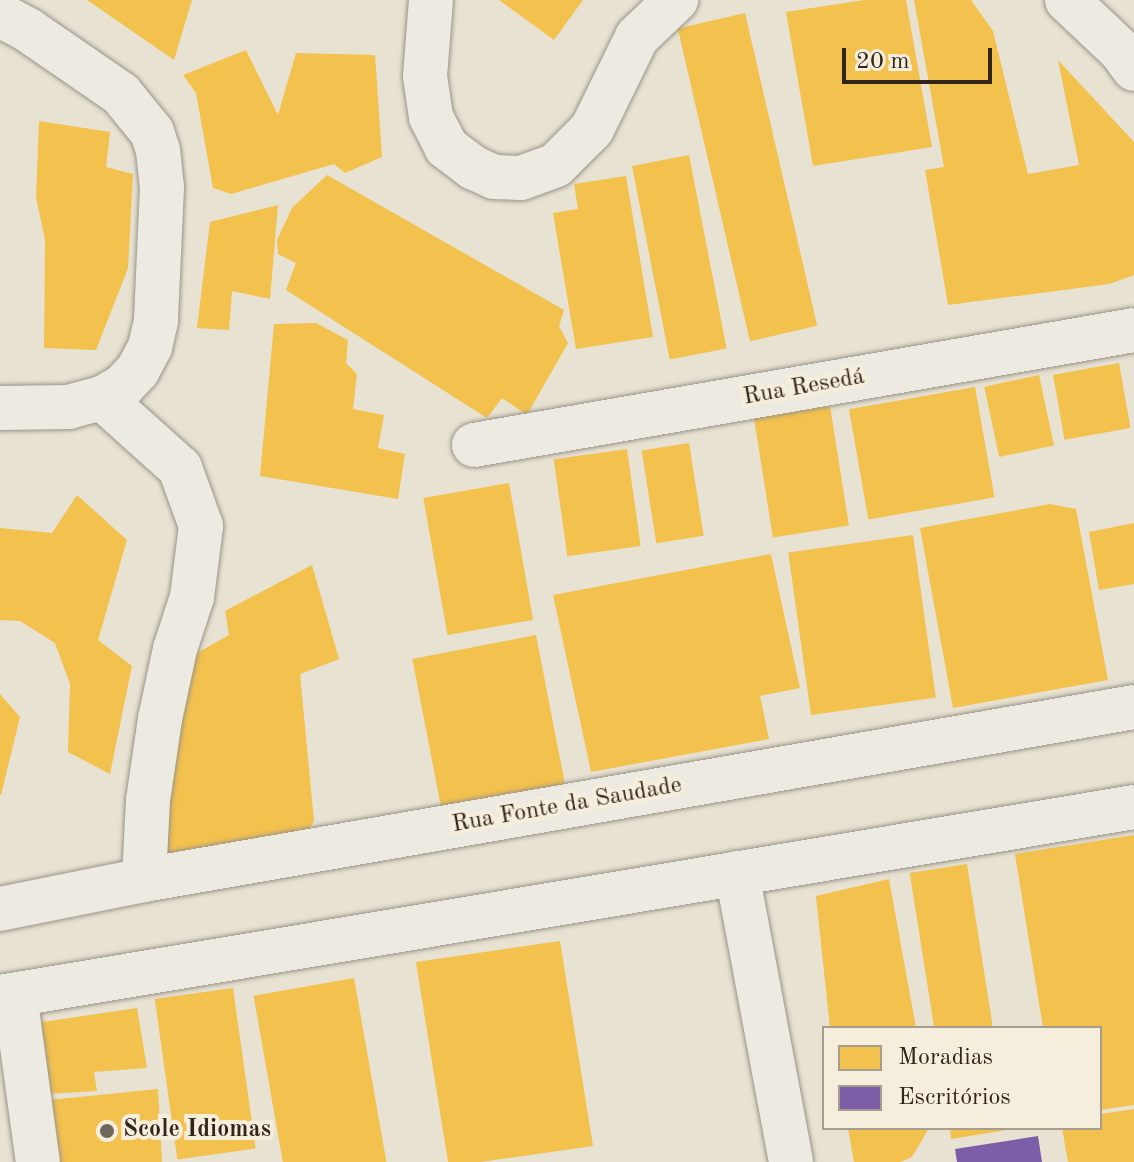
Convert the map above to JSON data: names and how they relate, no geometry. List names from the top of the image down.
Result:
{
  "streets": {
    "street": ["Rua Resedá", "Rua Fonte da Saudade"]
  },
  "places": ["Scole Idiomas"],
  "legend": ["Moradias", "Escritórios"],
  "scale_bar": "20 m"
}
